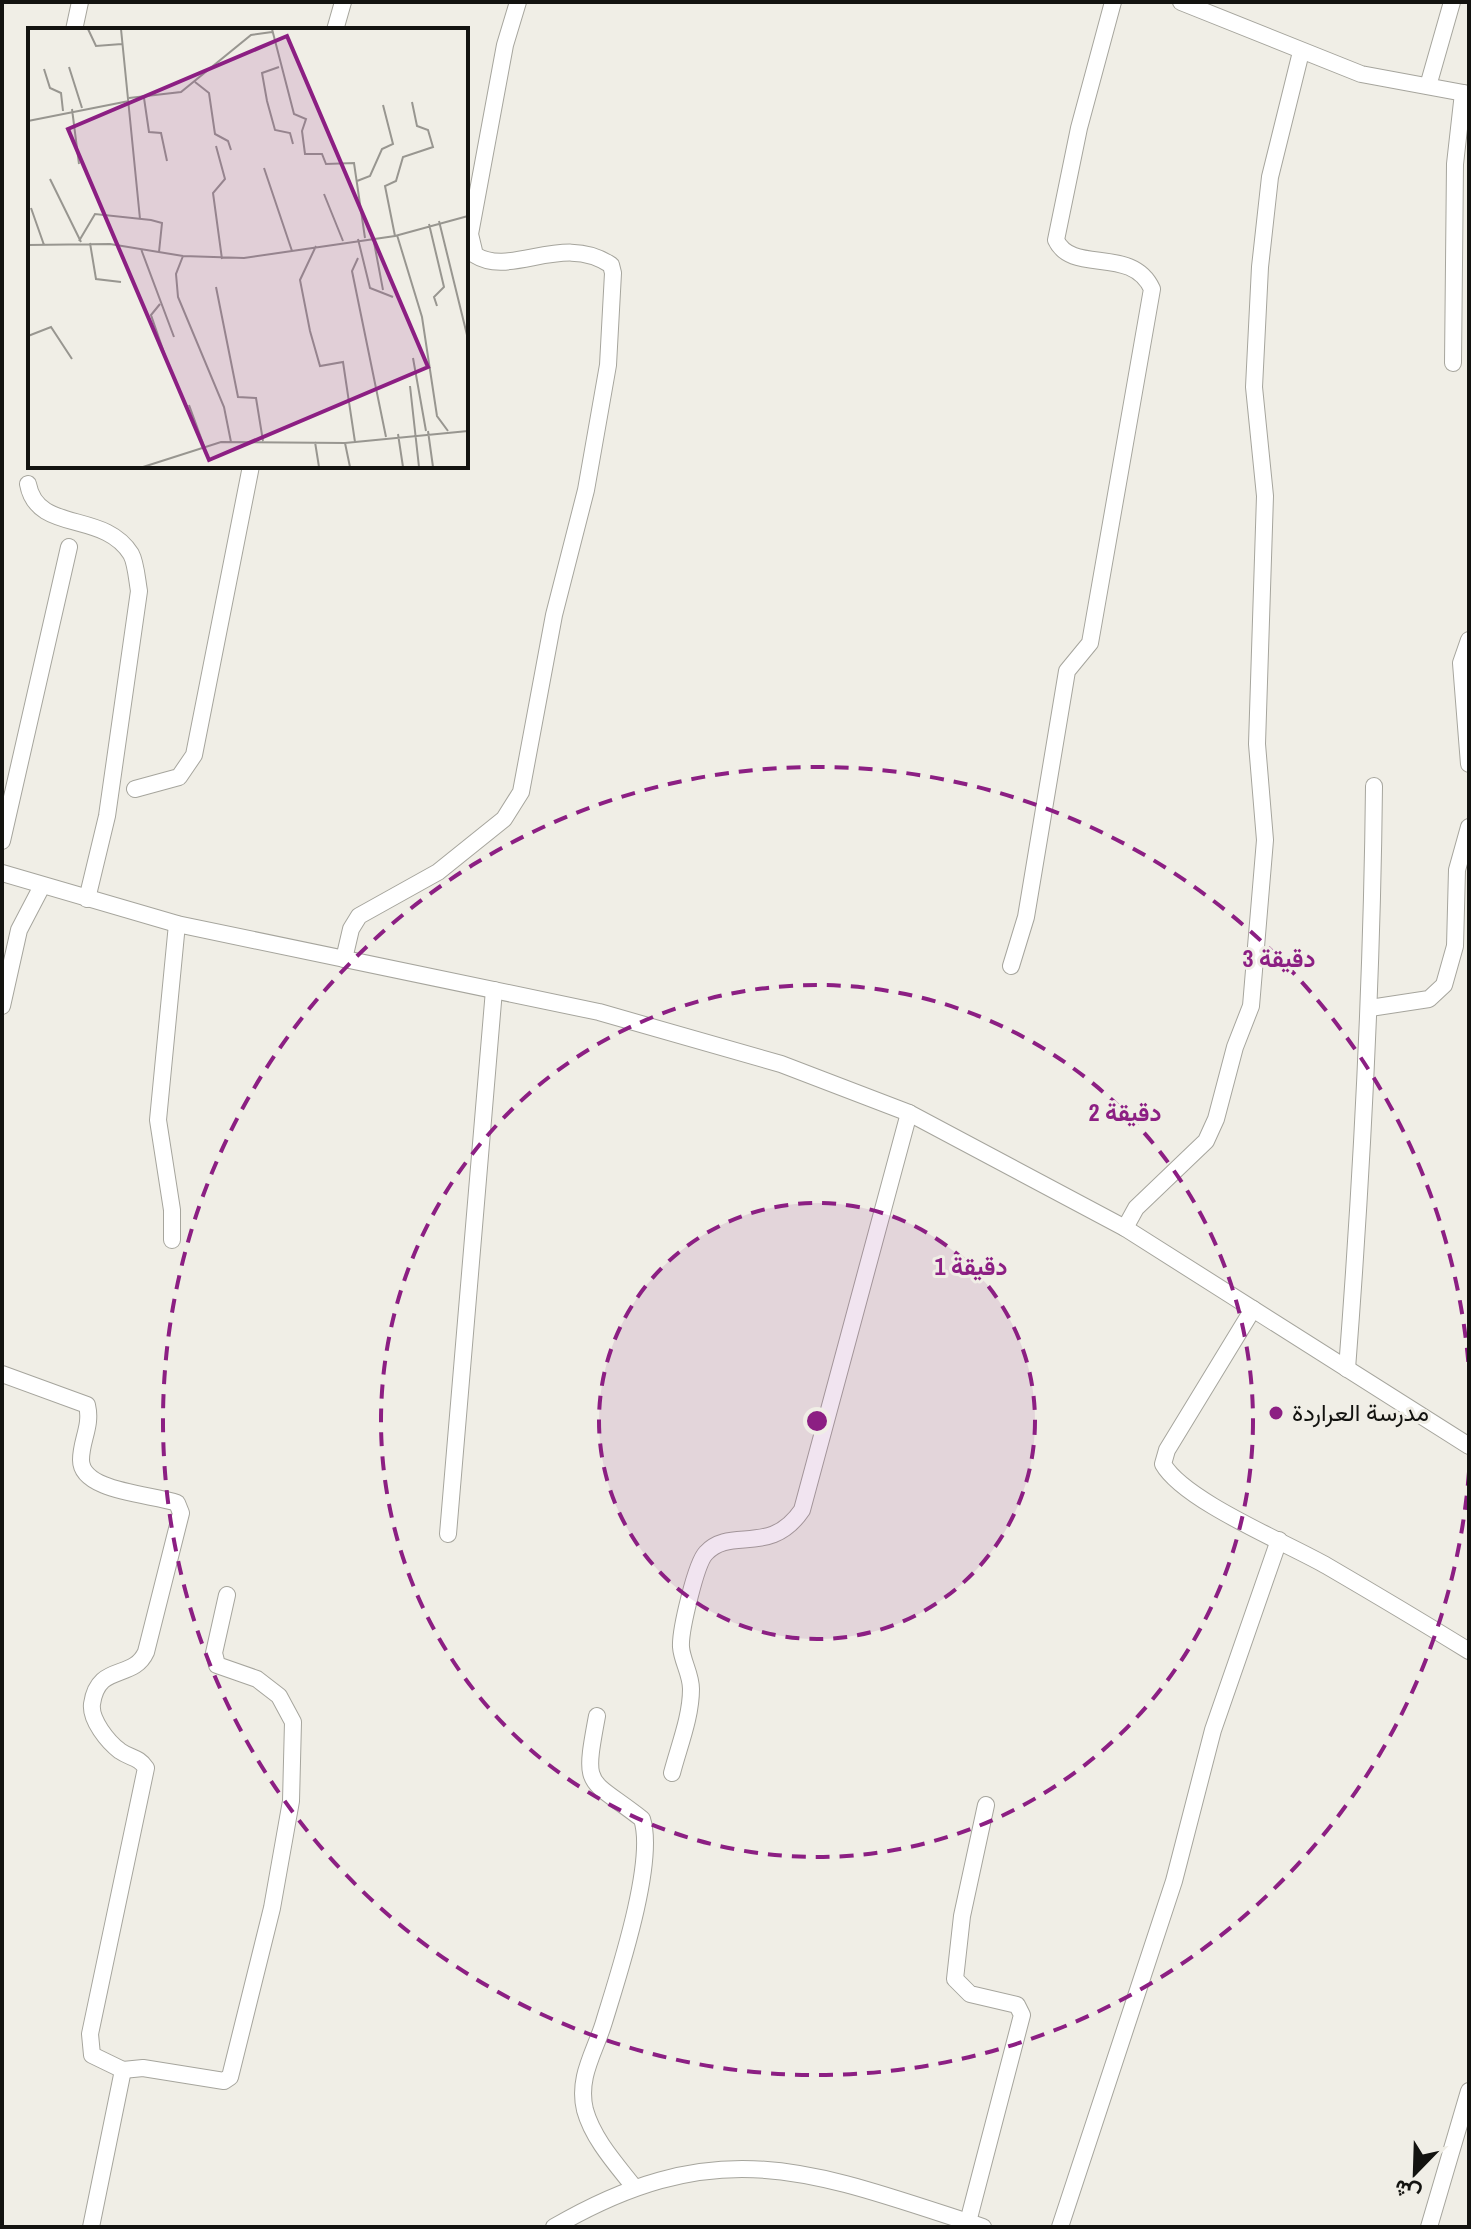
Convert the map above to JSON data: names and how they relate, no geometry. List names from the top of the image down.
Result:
{
  "places": ["مدرسة العراردة"],
  "north": "bottom left",
  "rings": ["3 دقيقة", "2 دقيقة", "1 دقيقة"]
}
